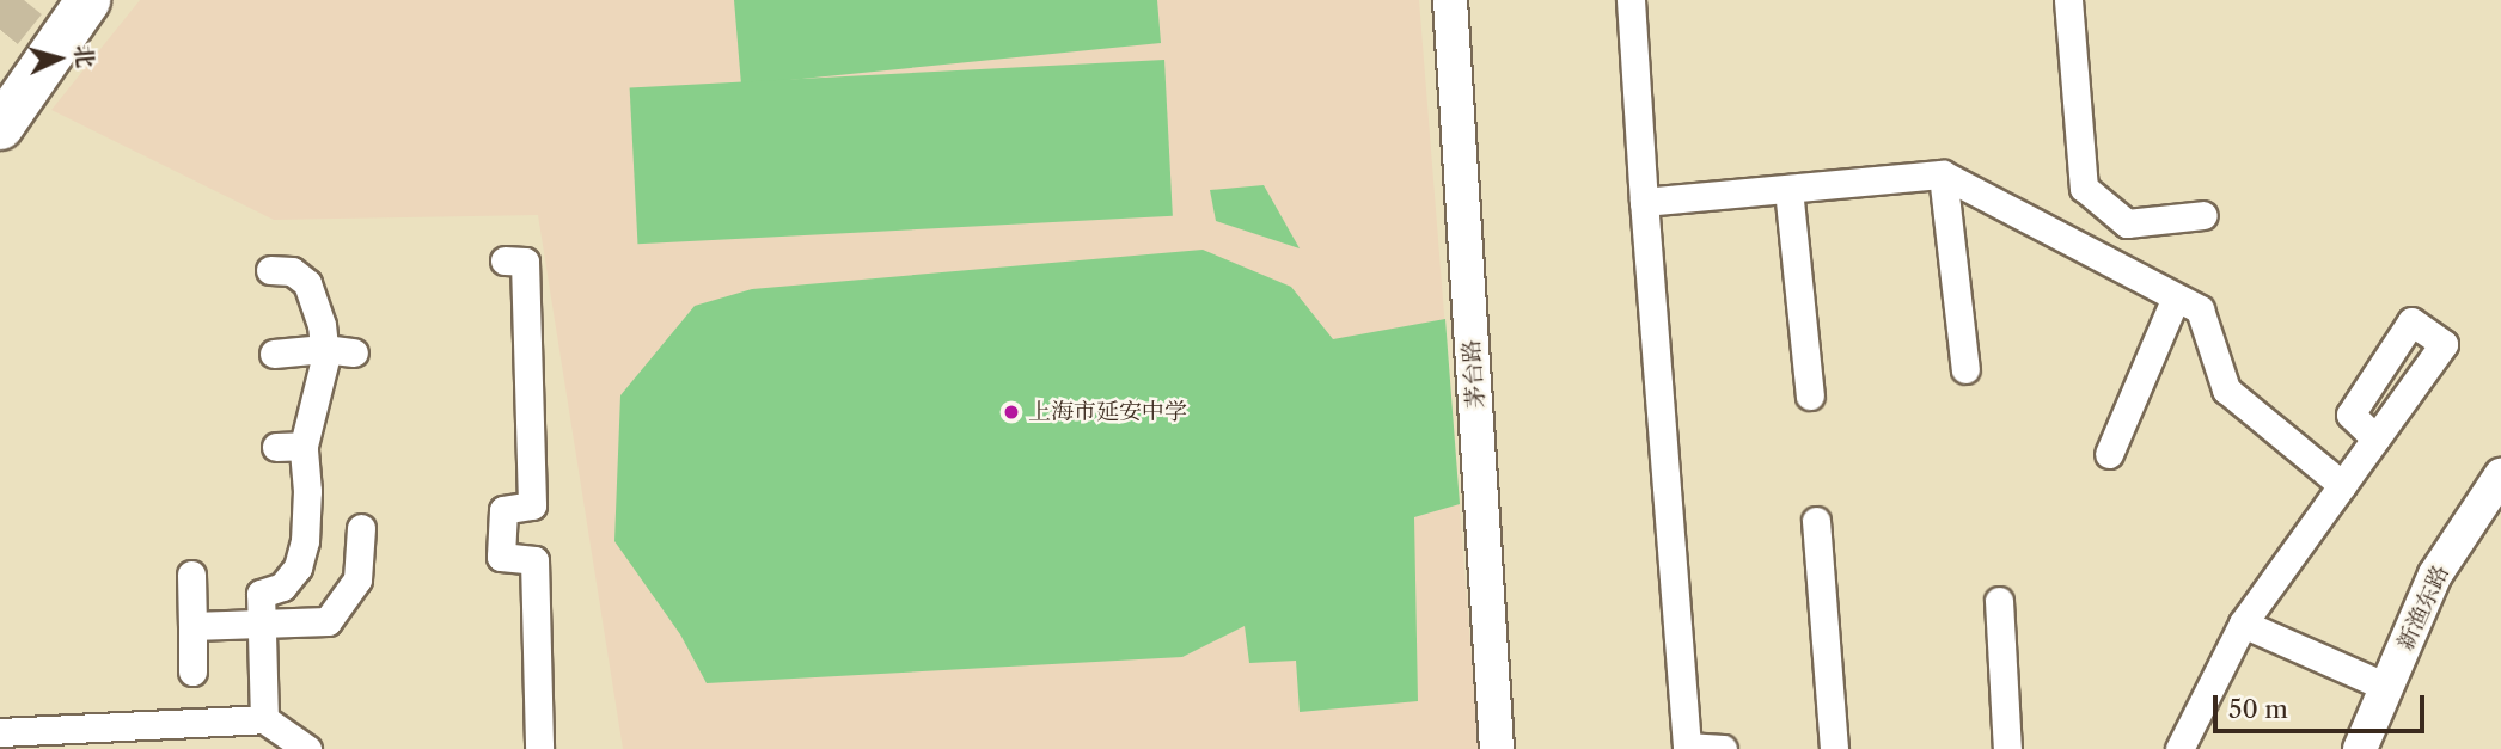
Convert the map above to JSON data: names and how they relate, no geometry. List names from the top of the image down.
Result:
{
  "streets": {
    "street": ["茅台路", "新渔东路"]
  },
  "places": ["上海市延安中学"],
  "scale_bar": "50 m",
  "north": "right"
}
